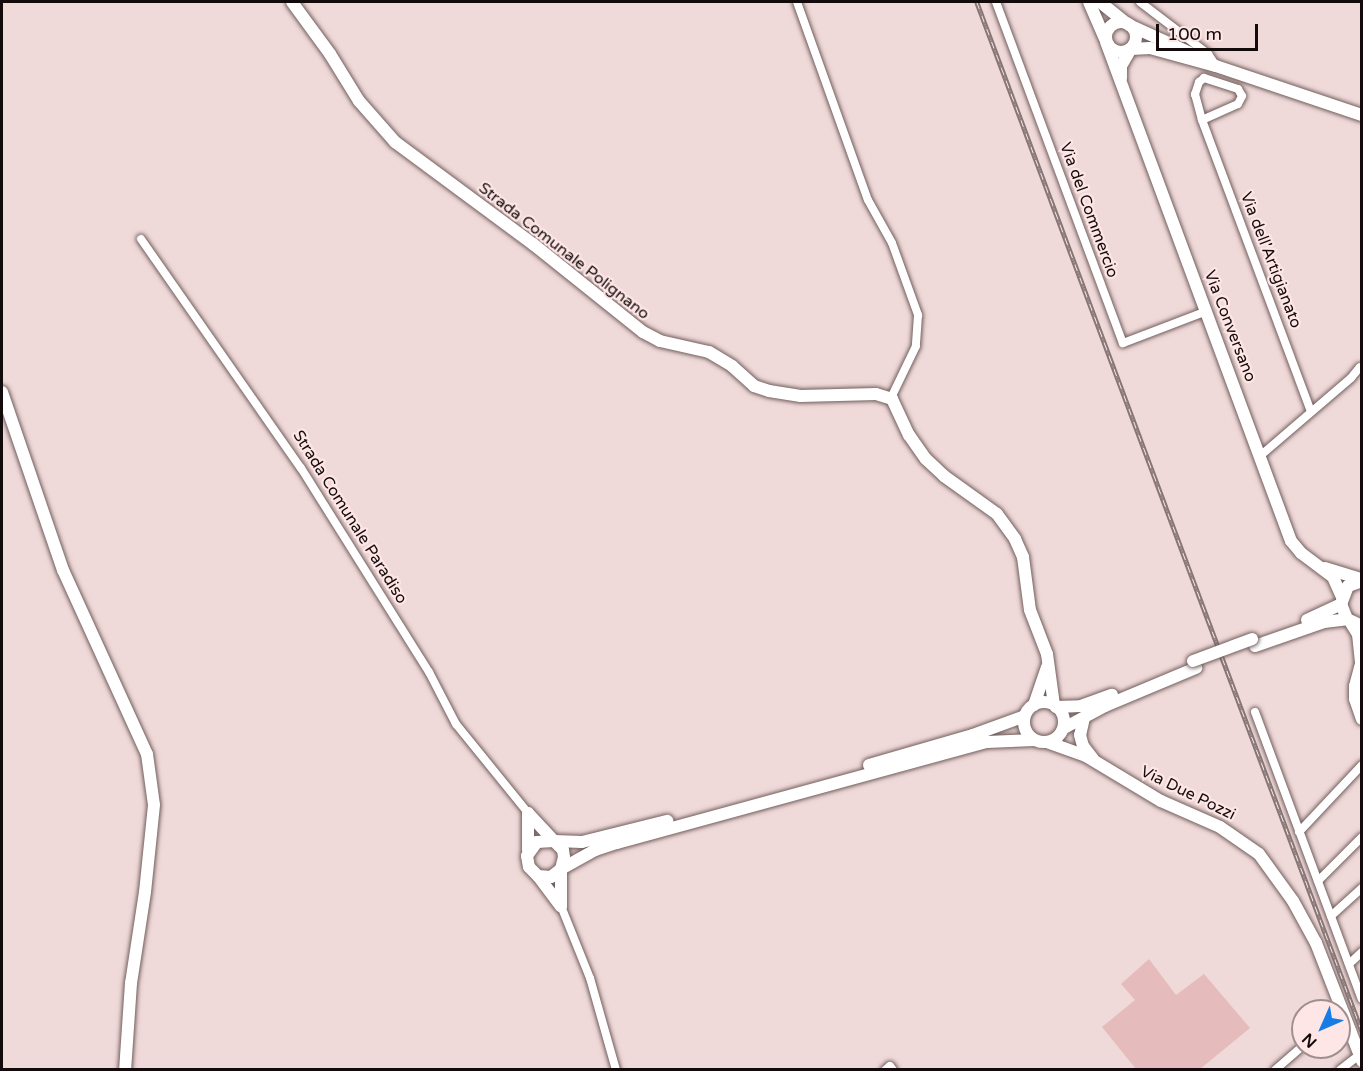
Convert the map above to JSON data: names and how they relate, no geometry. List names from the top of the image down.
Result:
{
  "streets": {
    "street": [
      "Via del Commercio",
      "Strada Comunale Polignano",
      "Via dell'Artigianato",
      "Via Conversano",
      "Strada Comunale Paradiso",
      "Via Due Pozzi"
    ]
  },
  "crossings": [
    ["Via del Commercio", "Via Conversano"]
  ],
  "scale_bar": "100 m",
  "north": "bottom left"
}
